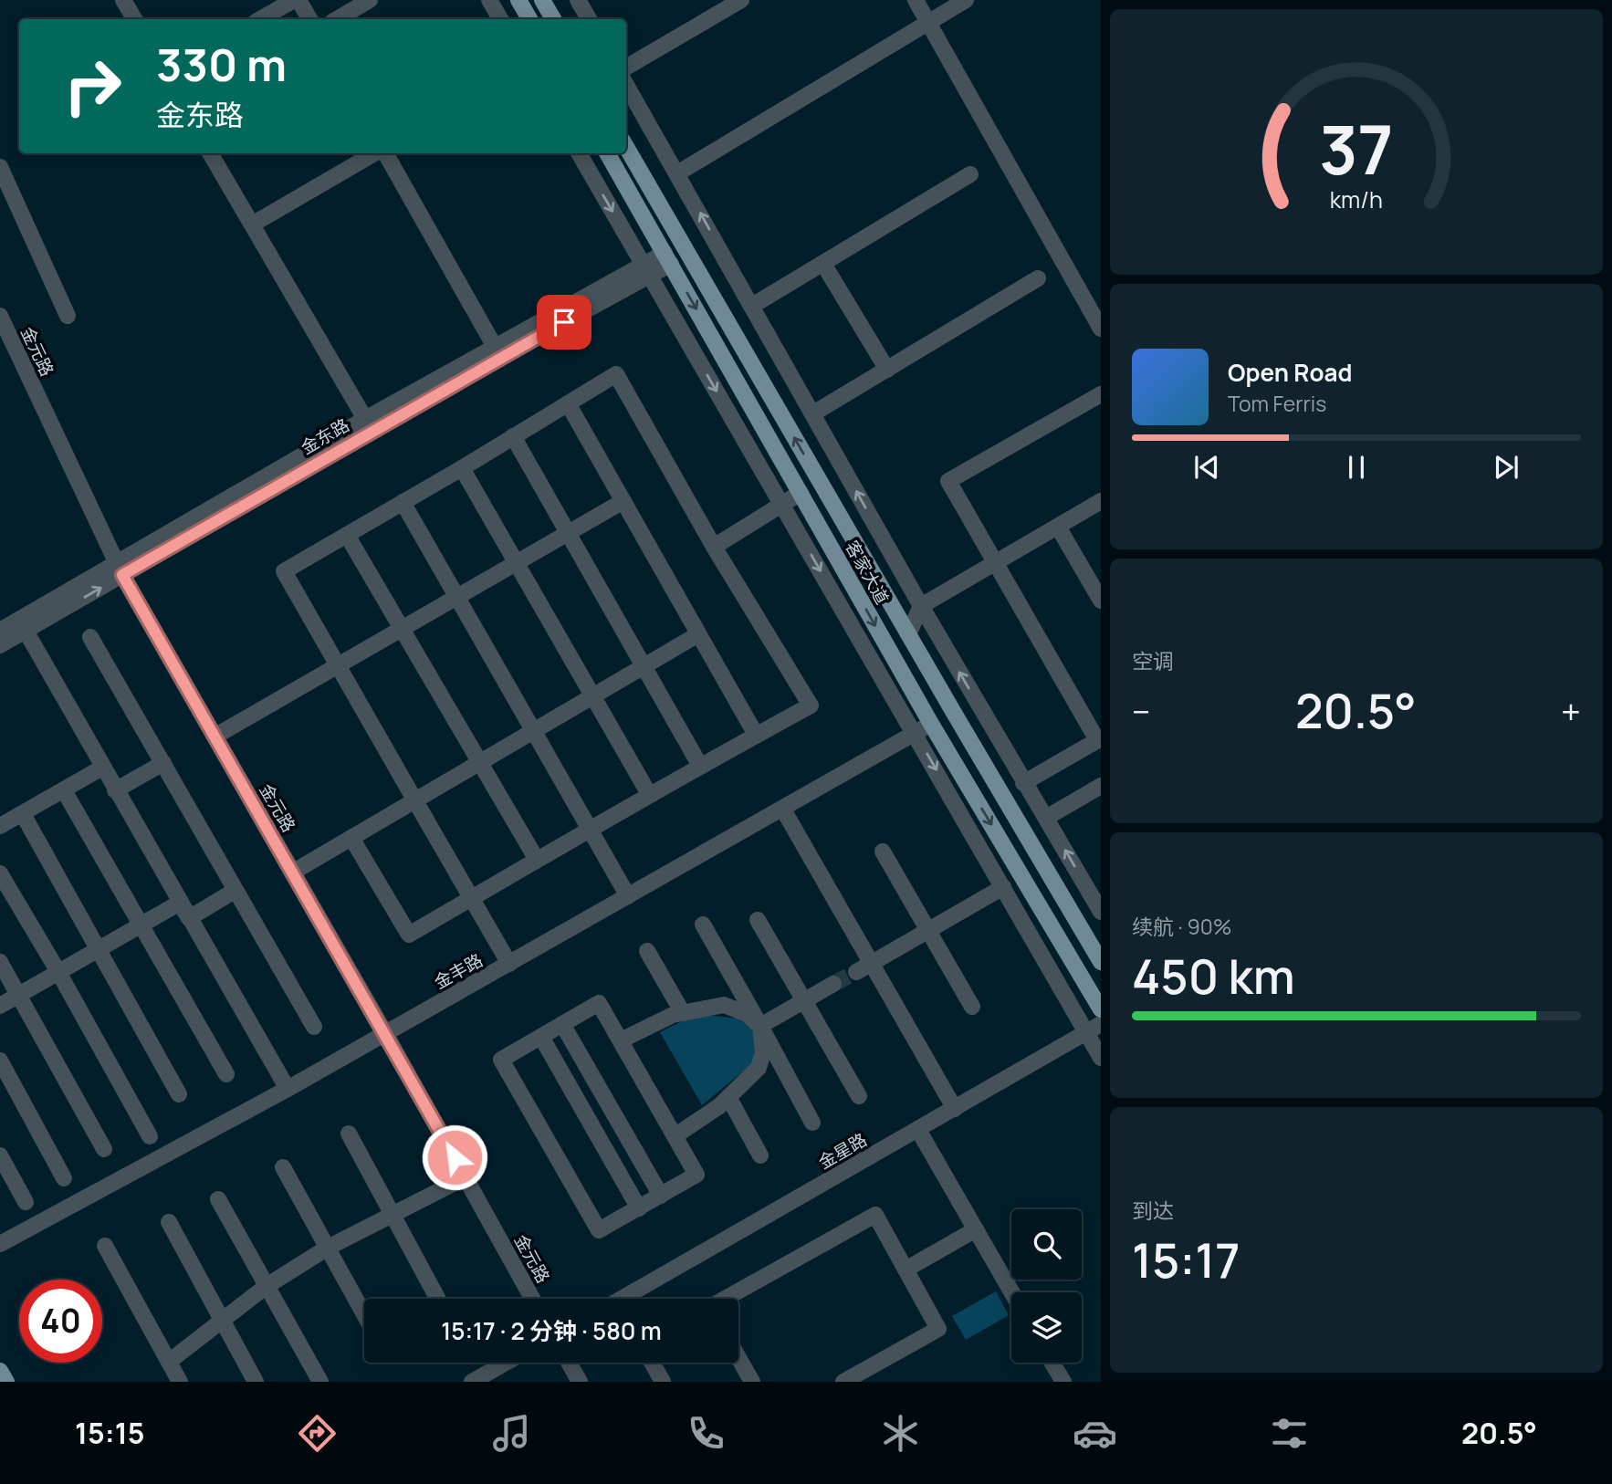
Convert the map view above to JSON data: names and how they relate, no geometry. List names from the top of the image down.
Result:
{
  "streets": {
    "main road": ["客家大道"],
    "street": [
      "金元路",
      "金东路",
      "金丰路",
      "金星路"
    ]
  },
  "crossings": [
    ["金元路", "金东路"],
    ["金元路", "金丰路"],
    ["金东路", "客家大道"],
    ["客家大道", "金丰路"]
  ],
  "page": {
    "turn": ["330 m", "金东路"],
    "song": ["Open Road", "Tom Ferris"],
    "tile": [
      "空调",
      ["续航 · 90%", "450 km"],
      ["到达", "15:17"]
    ],
    "heat": ["−", "20.5°", "+"],
    "limit": "40",
    "trip": "15:17 · 2 分钟 · 580 m",
    "tabs": ["15:15", "20.5°"],
    "gauge": ["37", "km/h"]
  }
}
